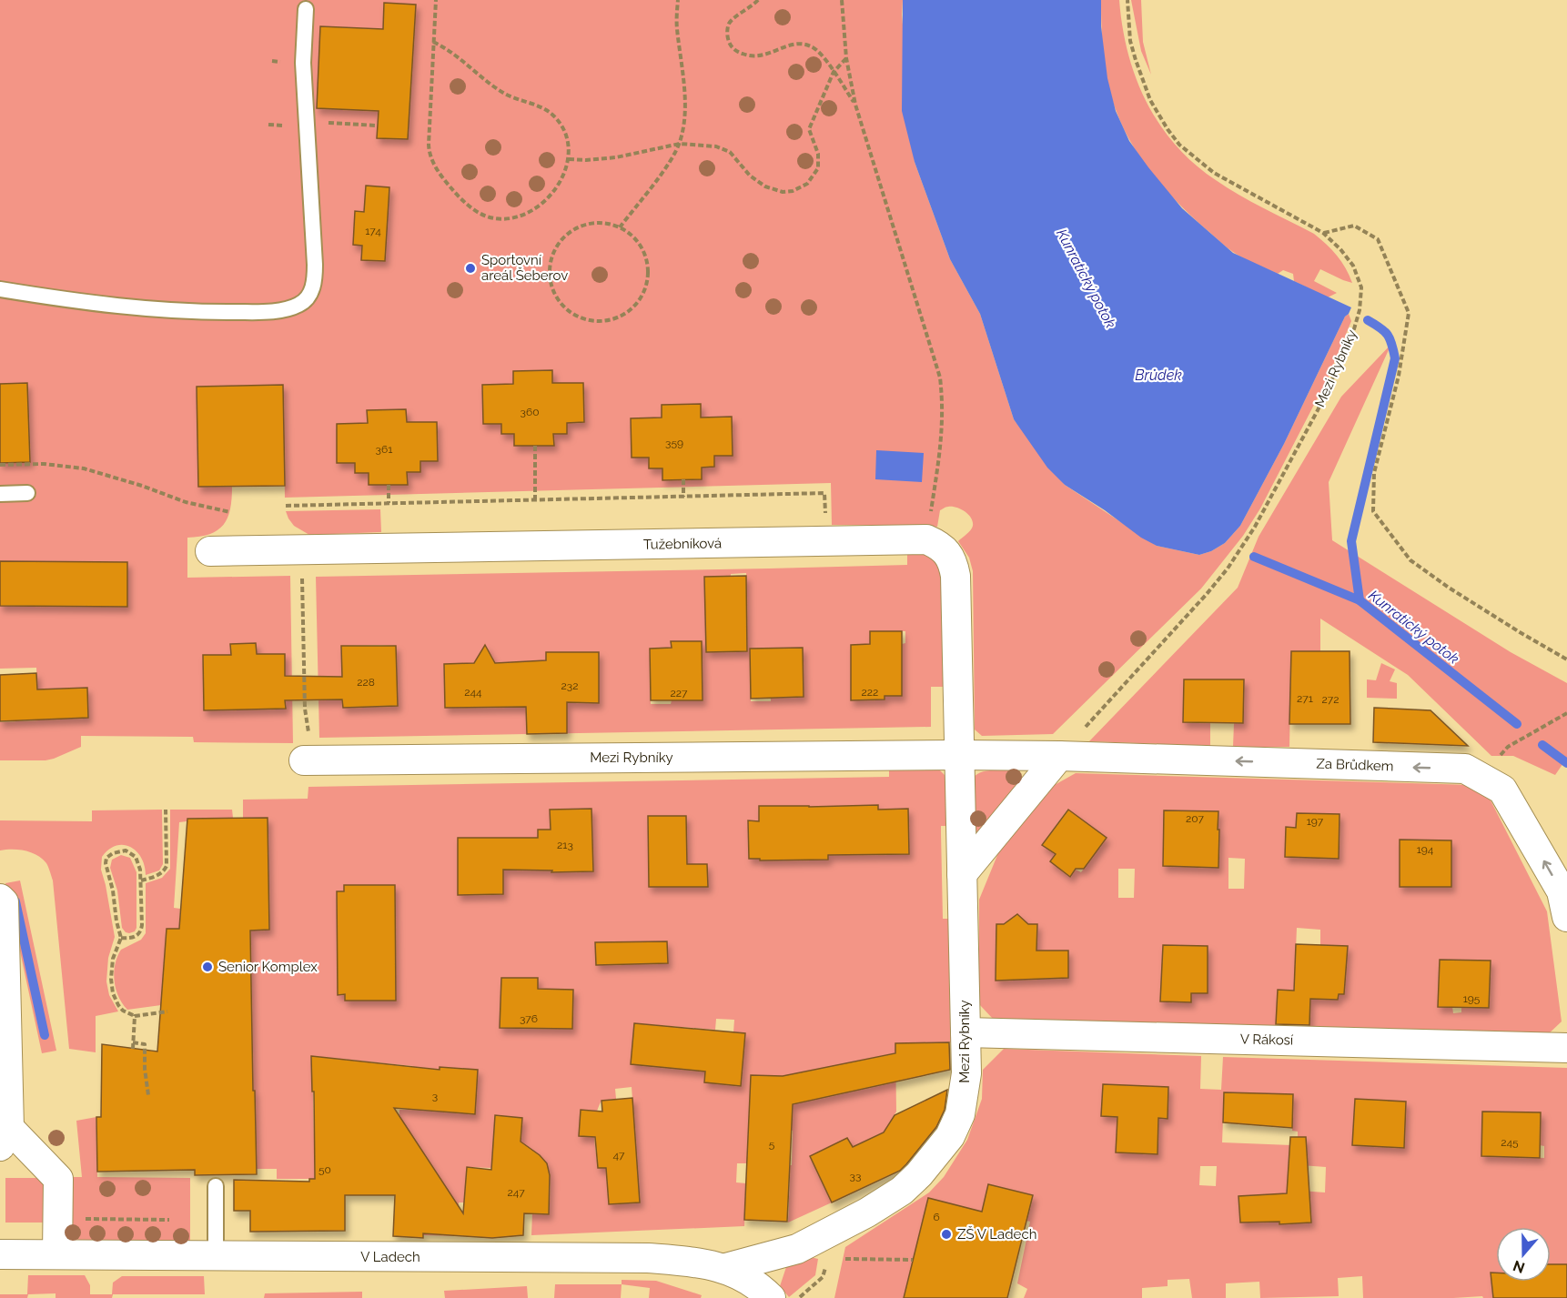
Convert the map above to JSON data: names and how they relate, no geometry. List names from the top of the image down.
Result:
{
  "streets": {
    "street": [
      "Mezi Rybníky",
      "Tužebníková",
      "Za Brůdkem",
      "V Rákosí",
      "V Ladech"
    ]
  },
  "crossings": [
    ["Mezi Rybníky", "Za Brůdkem"],
    ["Mezi Rybníky", "V Rákosí"],
    ["Mezi Rybníky", "V Ladech"]
  ],
  "one_way": ["Za Brůdkem"],
  "water": ["Kunratický potok", "Brůdek"],
  "places": ["Sportovní areál Šeberov", "Senior Komplex", "ZŠ V Ladech"],
  "house_numbers": [
    "174",
    "360",
    "359",
    "361",
    "228",
    "232",
    "244",
    "222",
    "227",
    "271",
    "272",
    "207",
    "197",
    "213",
    "194",
    "195",
    "376",
    "3",
    "245",
    "5",
    "47",
    "50",
    "33",
    "247",
    "6"
  ],
  "north": "bottom"
}
